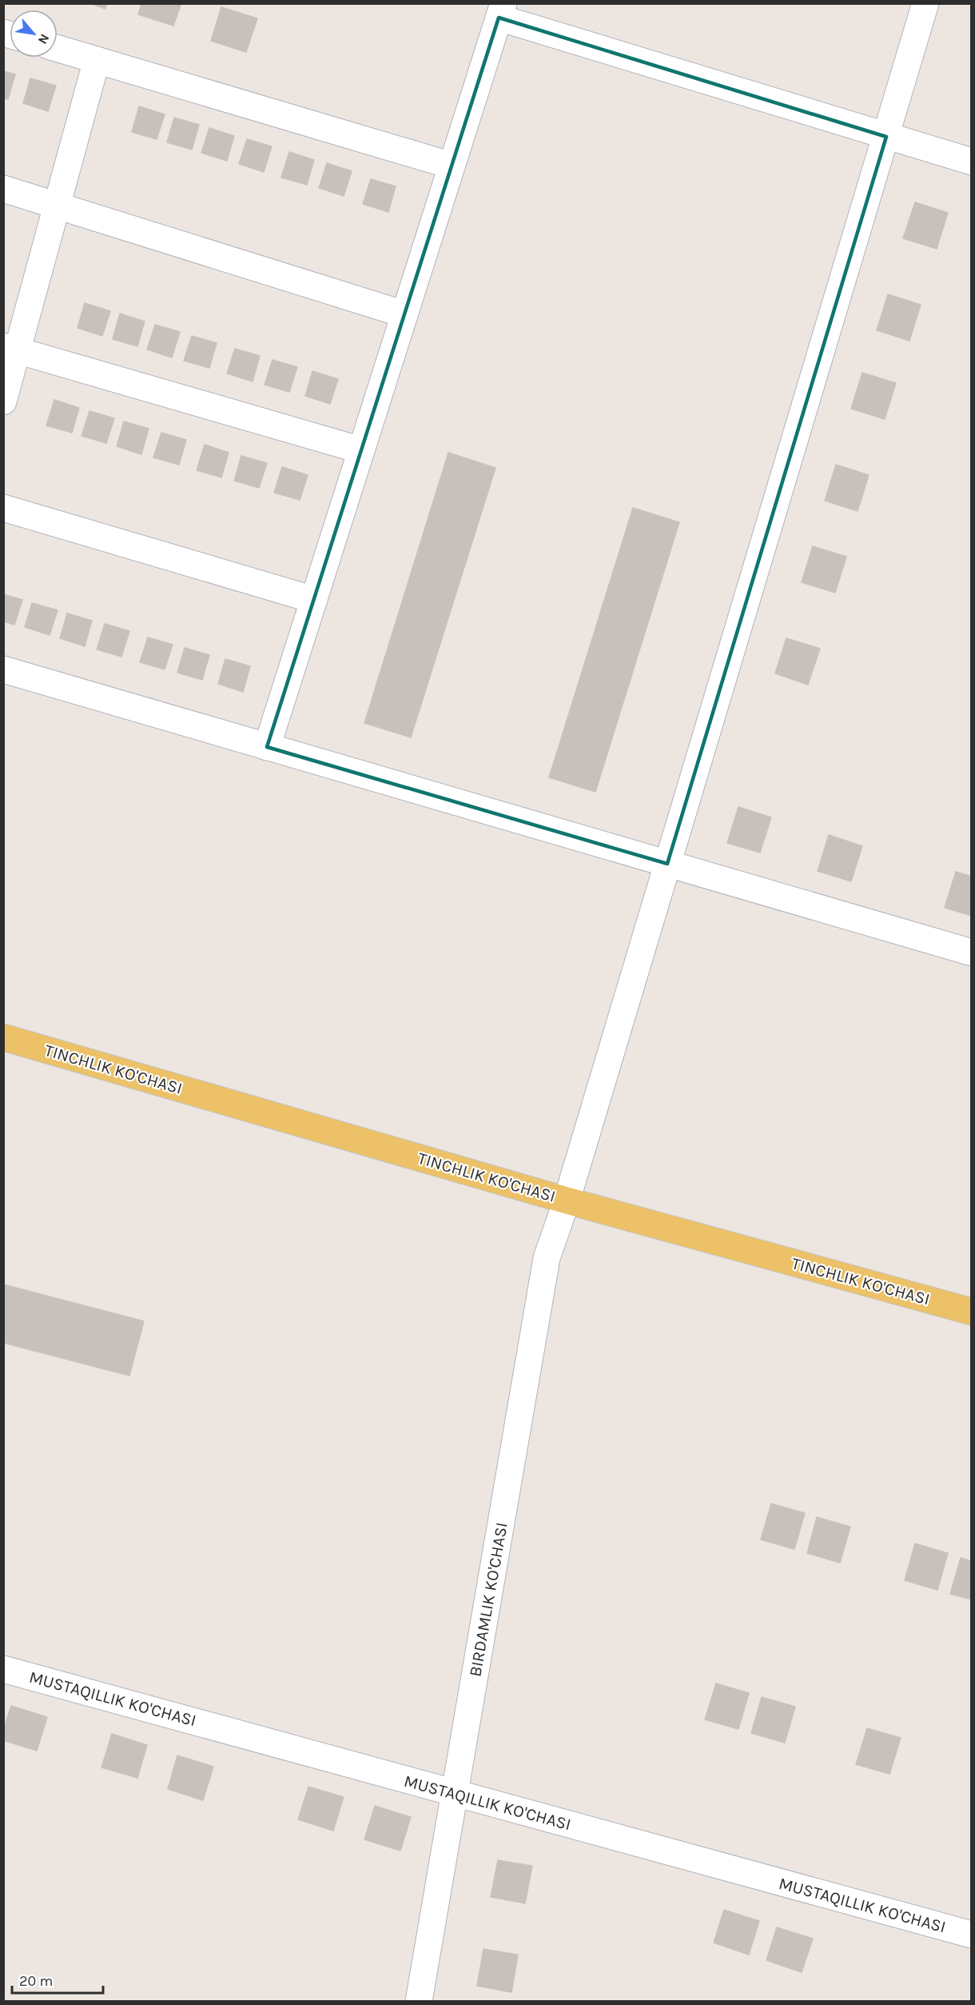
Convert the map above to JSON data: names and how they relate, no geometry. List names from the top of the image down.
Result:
{
  "streets": {
    "main road": ["TINCHLIK KO'CHASI"],
    "street": ["BIRDAMLIK KO'CHASI", "MUSTAQILLIK KO'CHASI"]
  },
  "crossings": [
    ["TINCHLIK KO'CHASI", "BIRDAMLIK KO'CHASI"],
    ["BIRDAMLIK KO'CHASI", "MUSTAQILLIK KO'CHASI"]
  ],
  "scale_bar": "20 m",
  "north": "bottom right"
}
